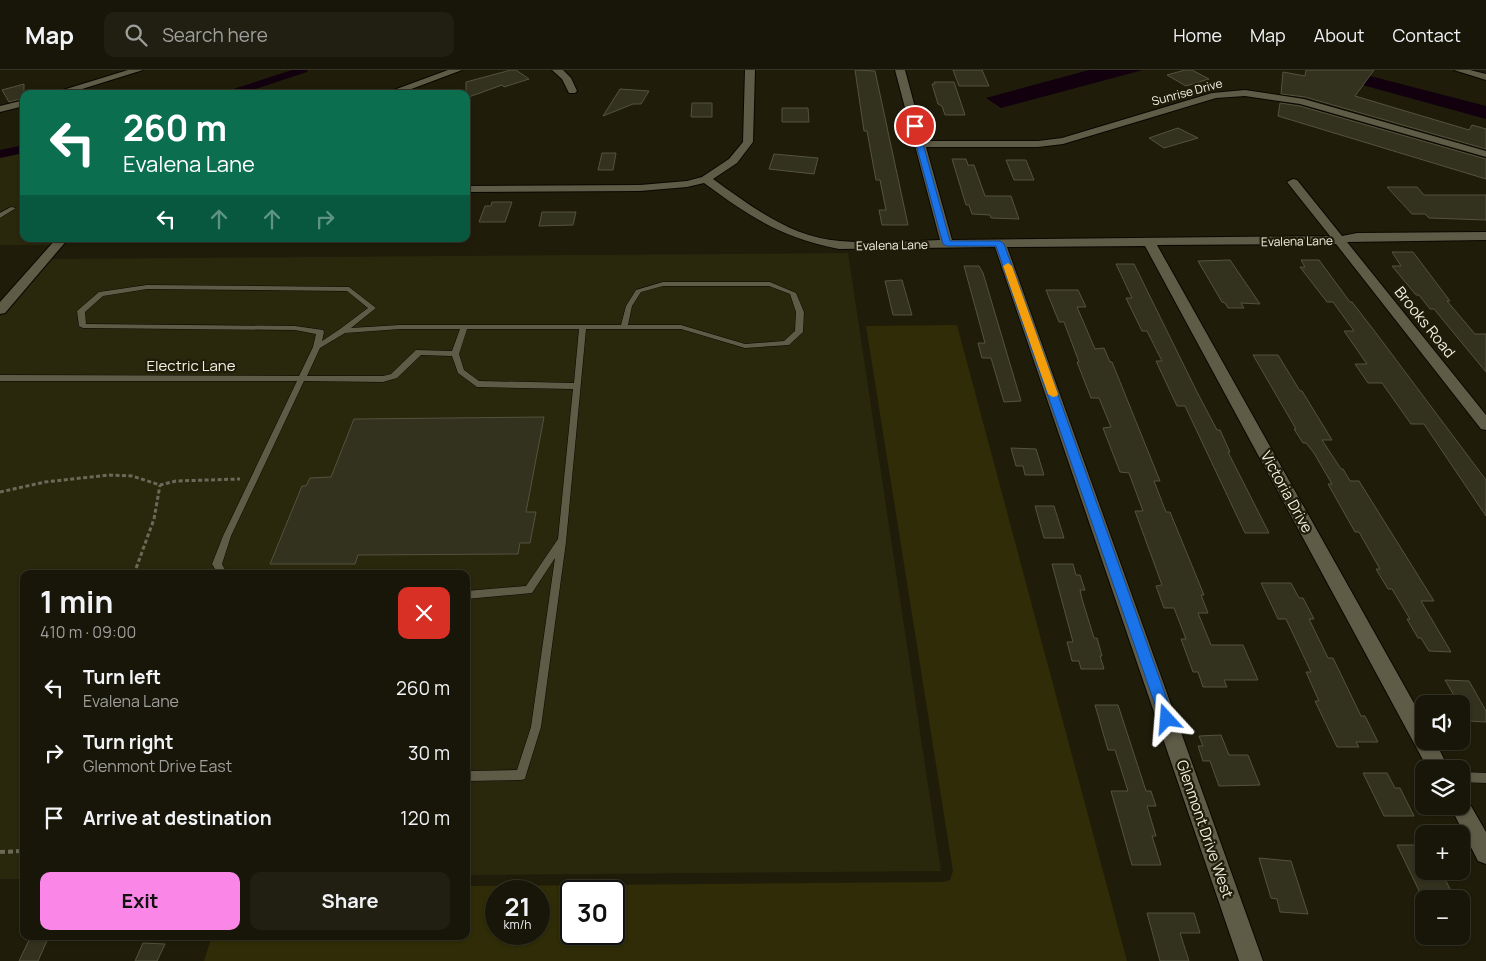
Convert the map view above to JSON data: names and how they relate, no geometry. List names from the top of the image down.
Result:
{
  "streets": {
    "street": [
      "Sunrise Drive",
      "Evalena Lane",
      "Brooks Road",
      "Victoria Drive",
      "Glenmont Drive West"
    ],
    "lane": ["Electric Lane"]
  },
  "crossings": [
    ["Evalena Lane", "Brooks Road"],
    ["Evalena Lane", "Victoria Drive"],
    ["Evalena Lane", "Glenmont Drive West"]
  ],
  "page": {
    "header": "Map",
    "search": "Search here",
    "nav": [
      "Home",
      "Map",
      "About",
      "Contact"
    ],
    "turn": ["260 m", "Evalena Lane"],
    "heading": ["1 min", "410 m · 09:00"],
    "list": [
      {
        "name": "Turn left",
        "note": "Evalena Lane",
        "value": "260 m"
      },
      {
        "name": "Turn right",
        "note": "Glenmont Drive East",
        "value": "30 m"
      },
      {
        "name": "Arrive at destination",
        "value": "120 m"
      }
    ],
    "map_buttons": ["+", "−"],
    "buttons": ["Exit", "Share"],
    "speed": "21 km/h",
    "limit": "30"
  }
}
